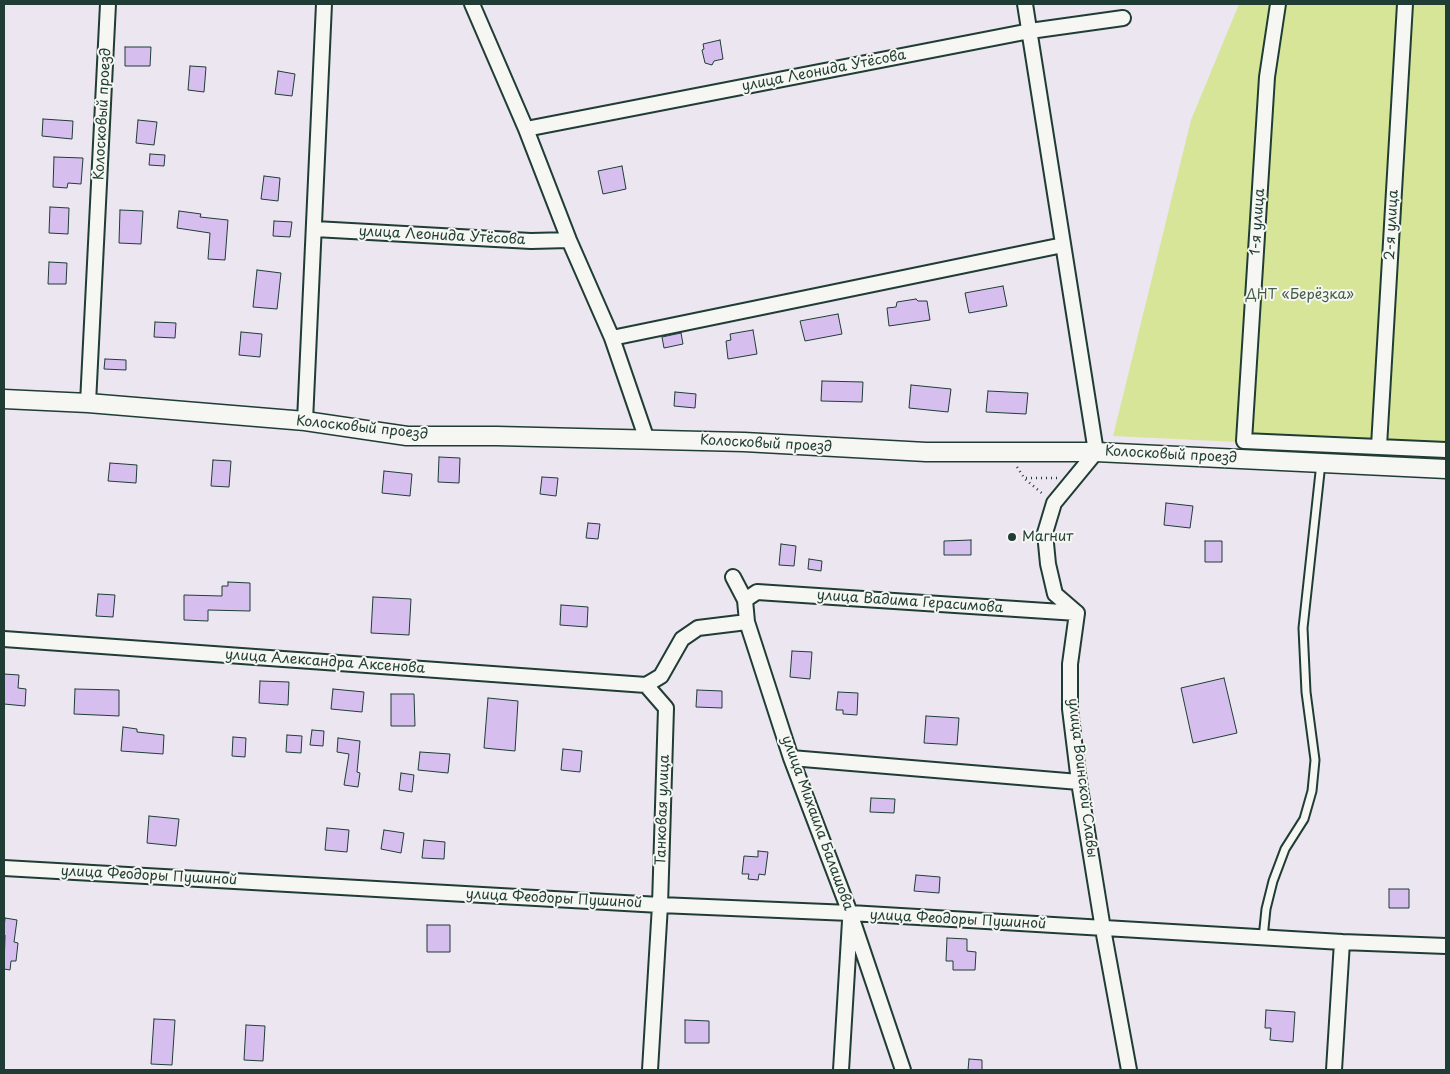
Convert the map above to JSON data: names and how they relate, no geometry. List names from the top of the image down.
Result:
{
  "streets": {
    "street": [
      "улица Леонида Утёсова",
      "Колосковый проезд",
      "1-я улица",
      "2-я улица",
      "улица Вадима Герасимова",
      "улица Александра Аксенова",
      "улица Воинской Славы",
      "Танковая улица",
      "улица Михаила Балашова",
      "улица Феодоры Пушиной"
    ]
  },
  "crossings": [
    ["Колосковый проезд", "1-я улица"],
    ["улица Вадима Герасимова", "улица Воинской Славы"],
    ["улица Вадима Герасимова", "улица Михаила Балашова"],
    ["улица Александра Аксенова", "Танковая улица"],
    ["улица Воинской Славы", "улица Феодоры Пушиной"],
    ["Танковая улица", "улица Феодоры Пушиной"],
    ["улица Михаила Балашова", "улица Феодоры Пушиной"]
  ],
  "parks": ["ДНТ «Берёзка»"],
  "places": ["Магнит"]
}
